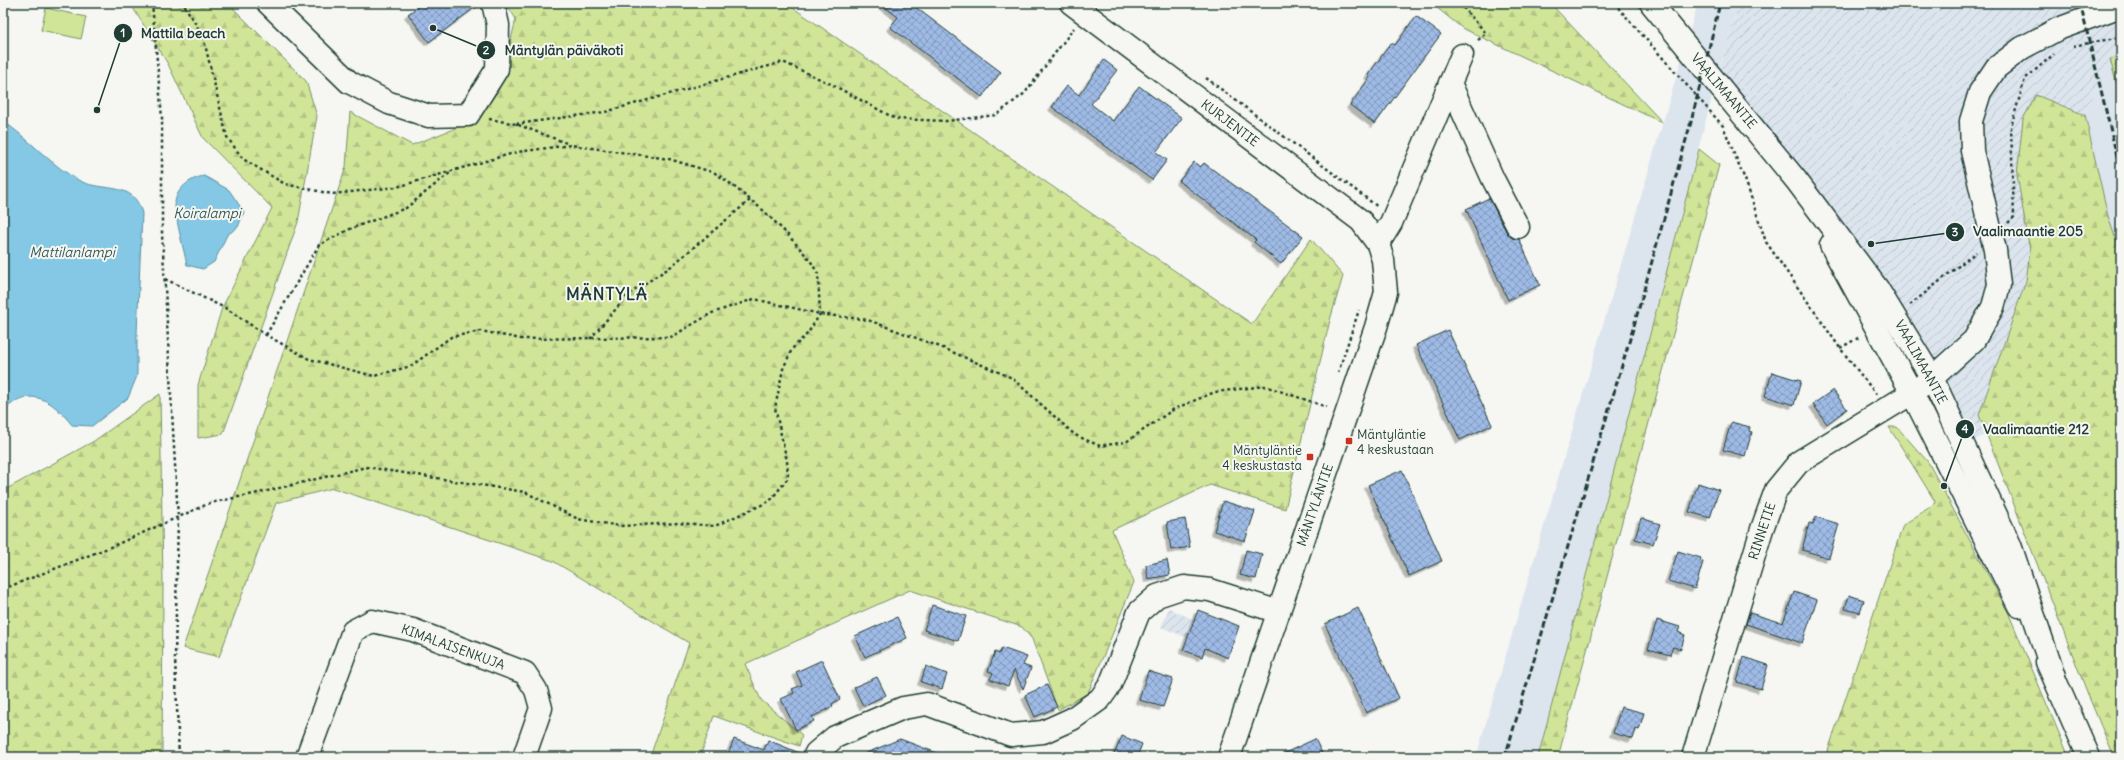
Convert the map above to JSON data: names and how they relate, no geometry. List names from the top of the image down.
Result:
{
  "streets": {
    "street": [
      "VAALIMAANTIE",
      "KURJENTIE",
      "MÄNTYLÄNTIE",
      "RINNETIE",
      "KIMALAISENKUJA"
    ]
  },
  "crossings": [
    ["VAALIMAANTIE", "RINNETIE"],
    ["KURJENTIE", "MÄNTYLÄNTIE"]
  ],
  "districts": ["MÄNTYLÄ"],
  "water": ["Koiralampi", "Mattilanlampi"],
  "places": {
    "other": [
      "Mäntylän päiväkoti",
      "Mattila beach",
      "Vaalimaantie 205",
      "Vaalimaantie 212"
    ],
    "transit": ["Mäntyläntie 4 keskustaan", "Mäntyläntie 4 keskustasta"]
  }
}
